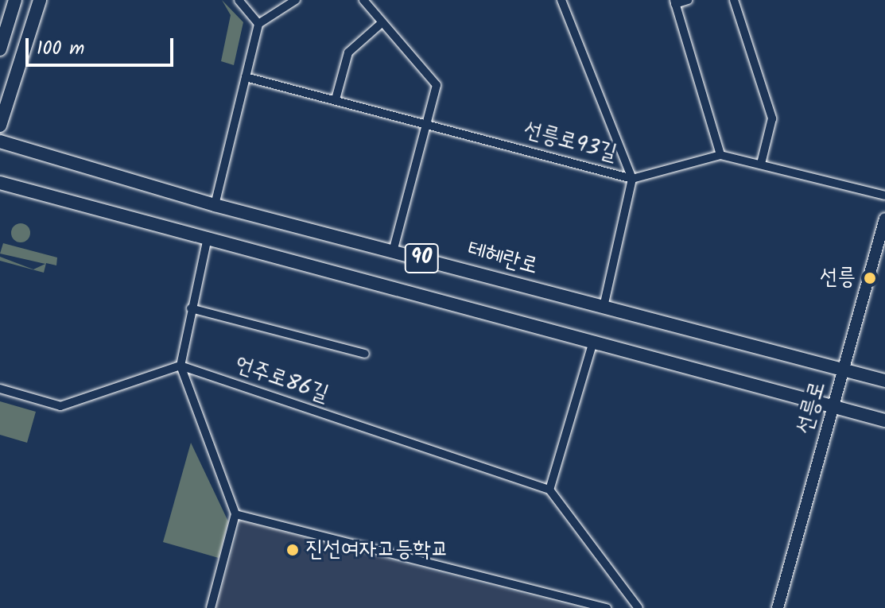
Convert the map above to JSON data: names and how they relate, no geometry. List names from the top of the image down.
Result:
{
  "streets": {
    "main road": ["90", "테헤란로", "선릉로"],
    "street": ["선릉로93길", "언주로86길"]
  },
  "crossings": [
    ["90", "선릉로"],
    ["테헤란로", "선릉로"]
  ],
  "places": ["선릉", "진선여자고등학교"],
  "scale_bar": "100 m"
}
